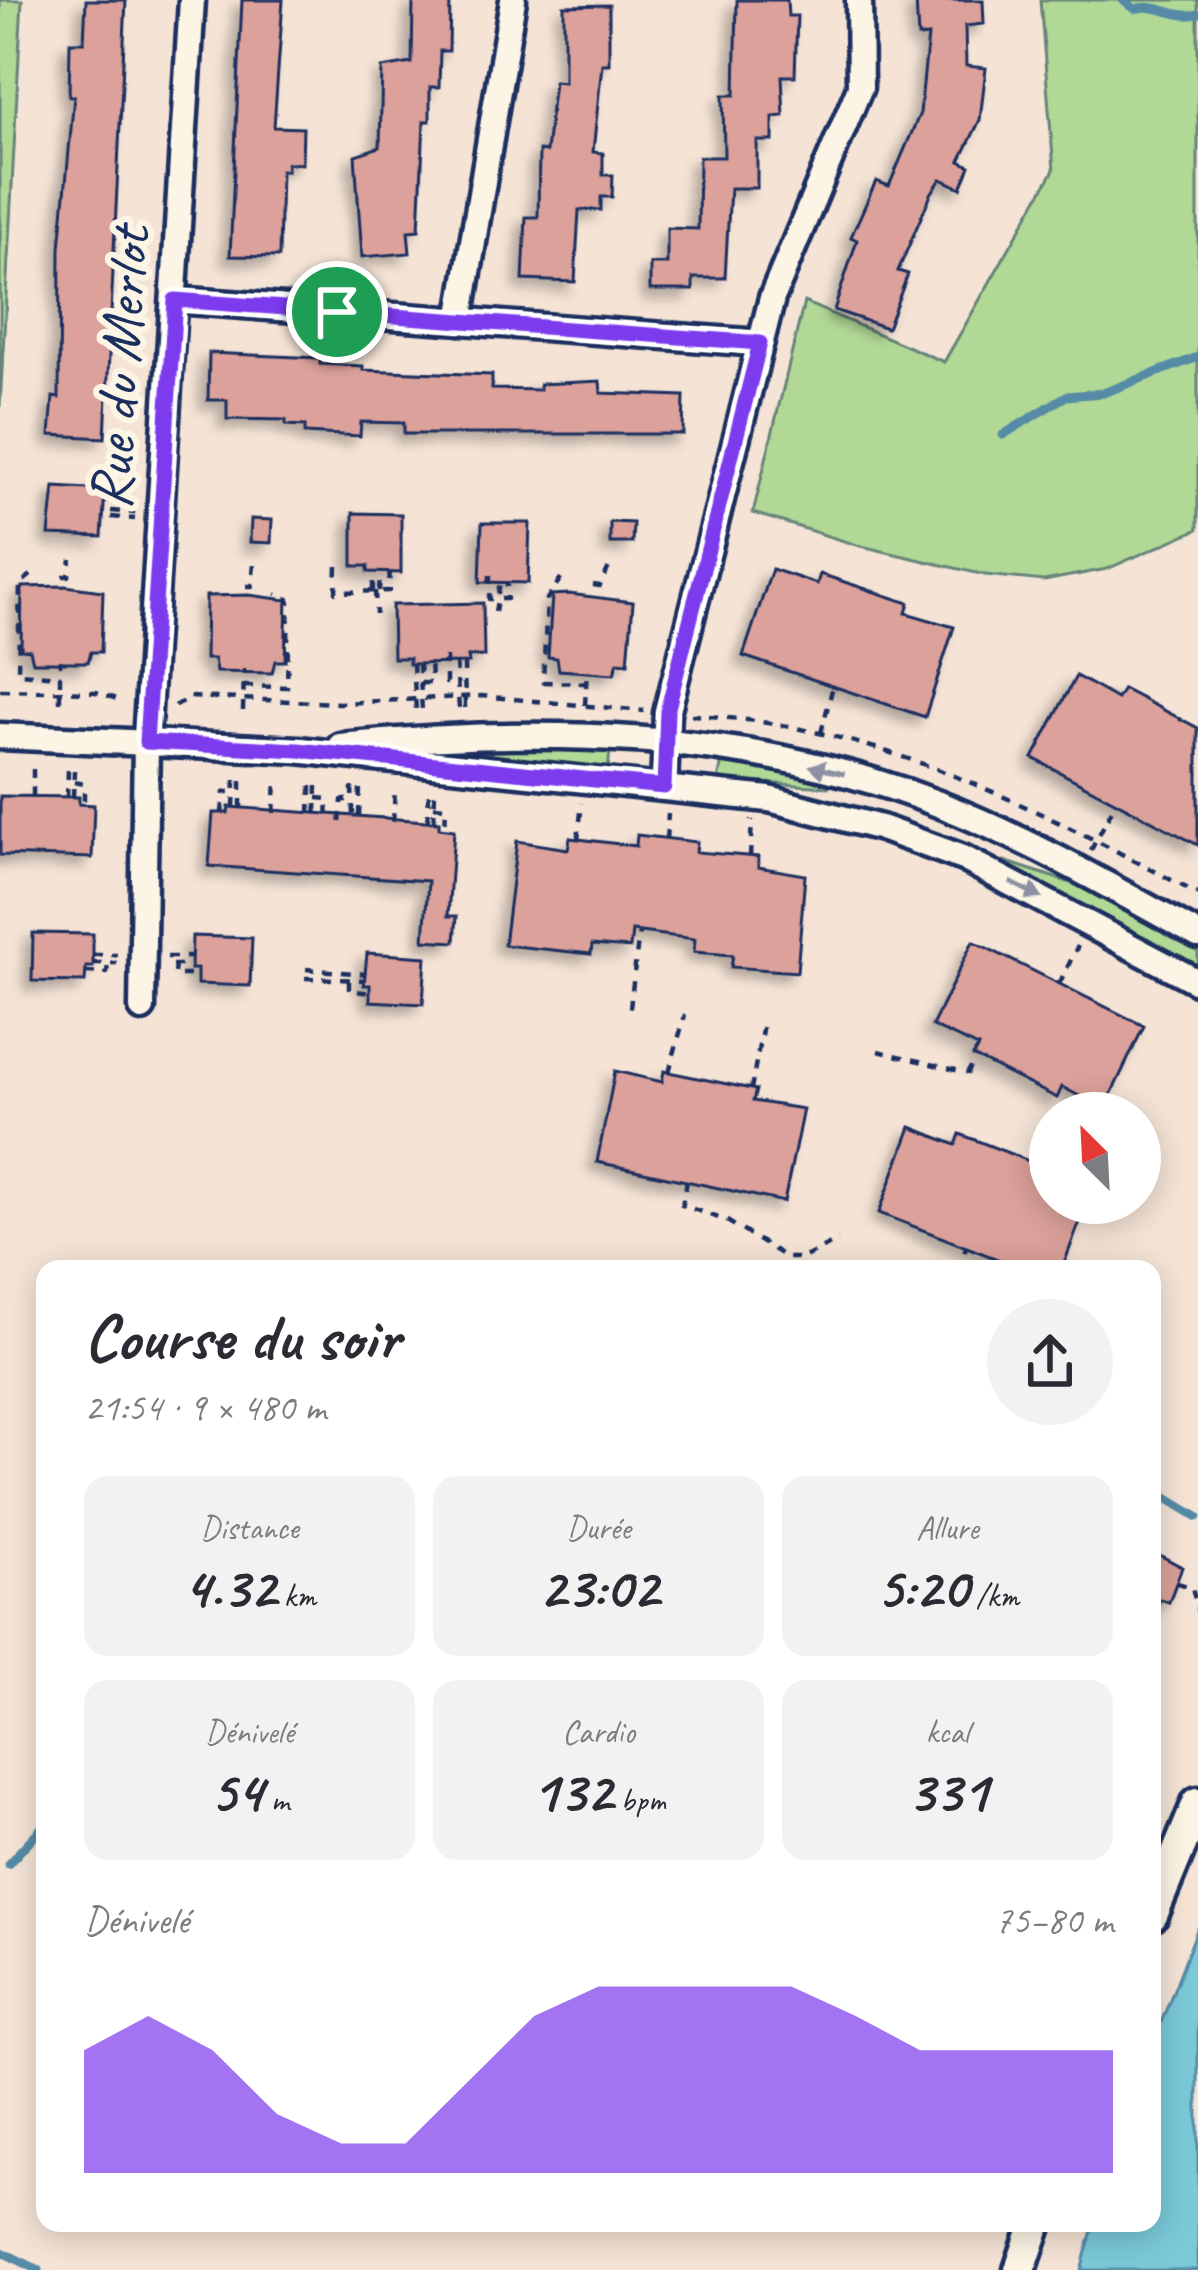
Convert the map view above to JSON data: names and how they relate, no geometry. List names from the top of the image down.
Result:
{
  "streets": {
    "street": ["Rue du Merlot"]
  },
  "north": "top left",
  "page": {
    "heading": ["Course du soir", "21:54 · 9 × 480 m"],
    "stats": [
      ["Distance", "4.32 km"],
      ["Durée", "23:02"],
      ["Allure", "5:20 /km"],
      ["Dénivelé", "54 m"],
      ["Cardio", "132 bpm"],
      ["kcal", "331"]
    ],
    "chart": ["Dénivelé", "75–80 m"]
  }
}
